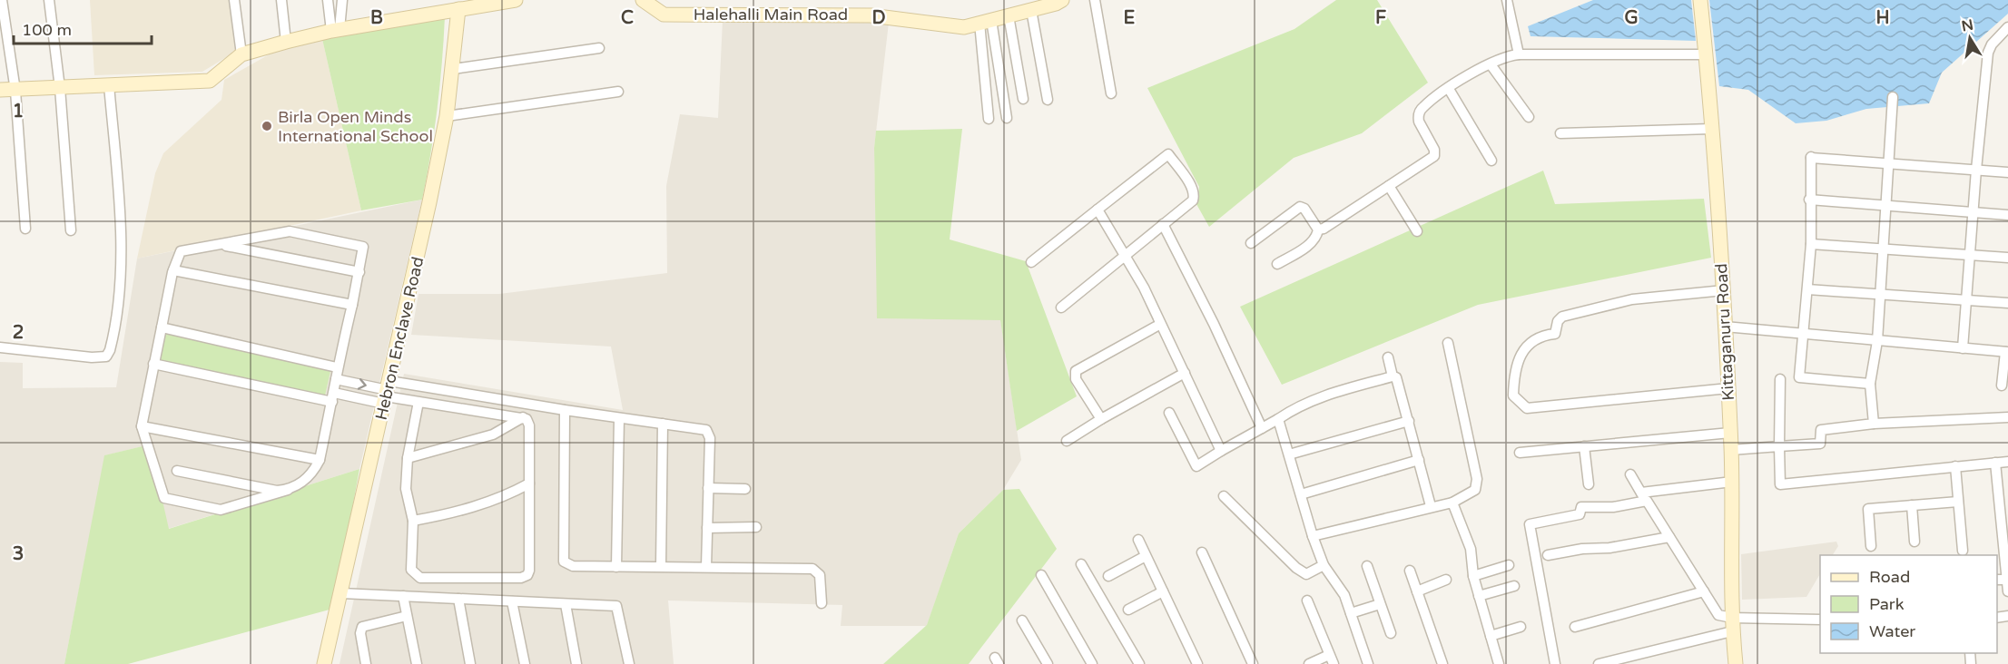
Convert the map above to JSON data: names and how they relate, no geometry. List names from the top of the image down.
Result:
{
  "streets": {
    "street": ["Halehalli Main Road", "Kittaganuru Road", "Hebron Enclave Road"]
  },
  "places": ["Birla Open Minds International School"],
  "legend": ["Road", "Park", "Water"],
  "scale_bar": "100 m",
  "north": "top",
  "grid": {
    "columns": [
      "B",
      "C",
      "D",
      "E",
      "F",
      "G",
      "H"
    ],
    "rows": ["1", "2", "3"]
  }
}
